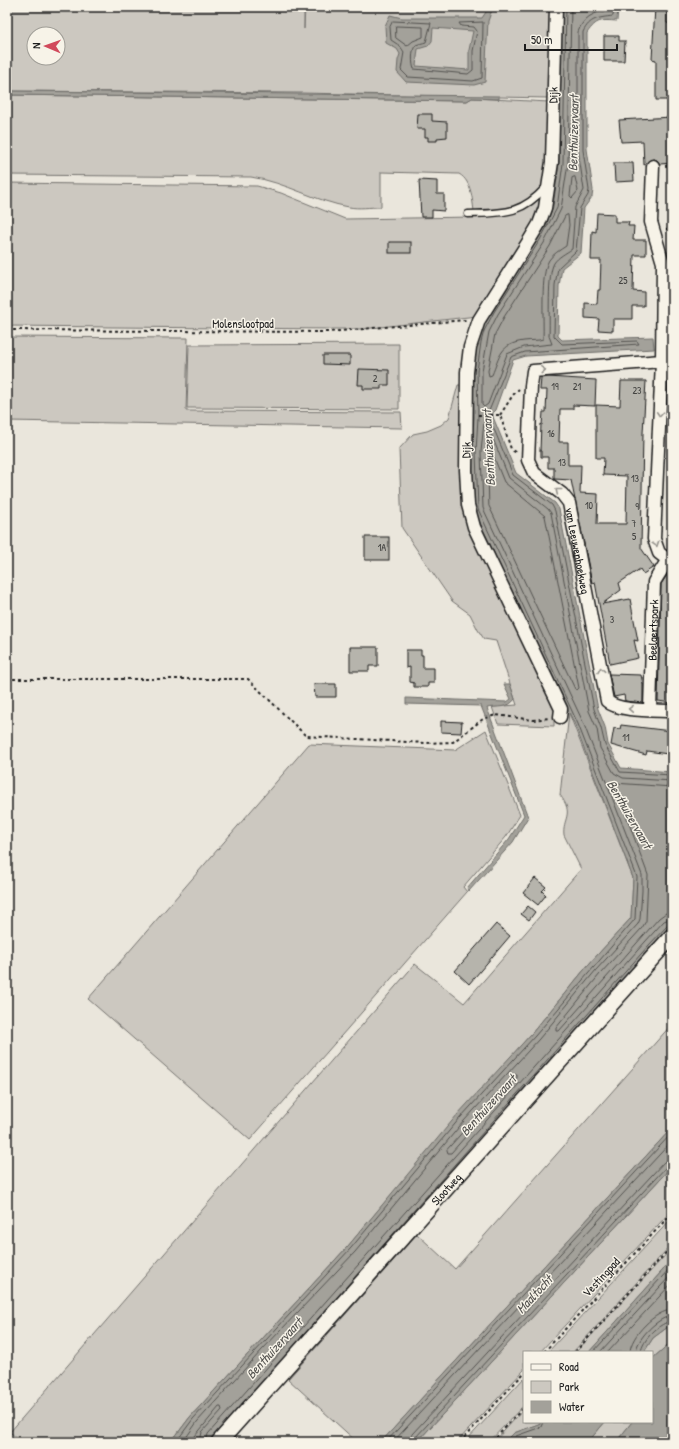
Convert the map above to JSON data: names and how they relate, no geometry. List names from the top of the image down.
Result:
{
  "streets": {
    "street": [
      "Dijk",
      "van Leeuwenhoekweg",
      "Beelaertspark",
      "Slootweg"
    ],
    "path": ["Molenslootpad", "Vestingpad"]
  },
  "crossings": [
    ["Dijk", "Molenslootpad"],
    ["van Leeuwenhoekweg", "Beelaertspark"]
  ],
  "water": ["Benthuizervaart", "Maaltocht"],
  "house_numbers": [
    "25",
    "2",
    "19",
    "21",
    "23",
    "16",
    "13",
    "13",
    "10",
    "9",
    "7",
    "5",
    "1A",
    "3",
    "11"
  ],
  "legend": ["Road", "Park", "Water"],
  "scale_bar": "50 m",
  "north": "left"
}
